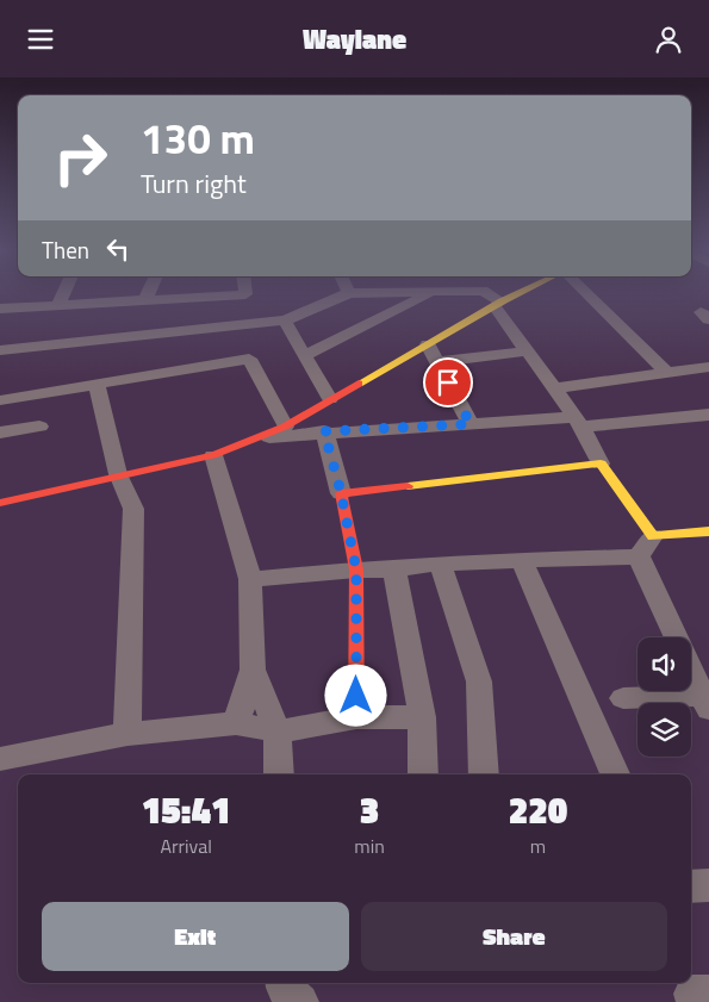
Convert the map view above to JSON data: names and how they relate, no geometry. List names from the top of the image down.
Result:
{
  "page": {
    "header": "Waylane",
    "turn": ["130 m", "Turn right"],
    "then": "Then",
    "eta": [
      "15:41",
      "Arrival",
      "3",
      "min",
      "220",
      "m"
    ],
    "buttons": ["Exit", "Share"]
  }
}
